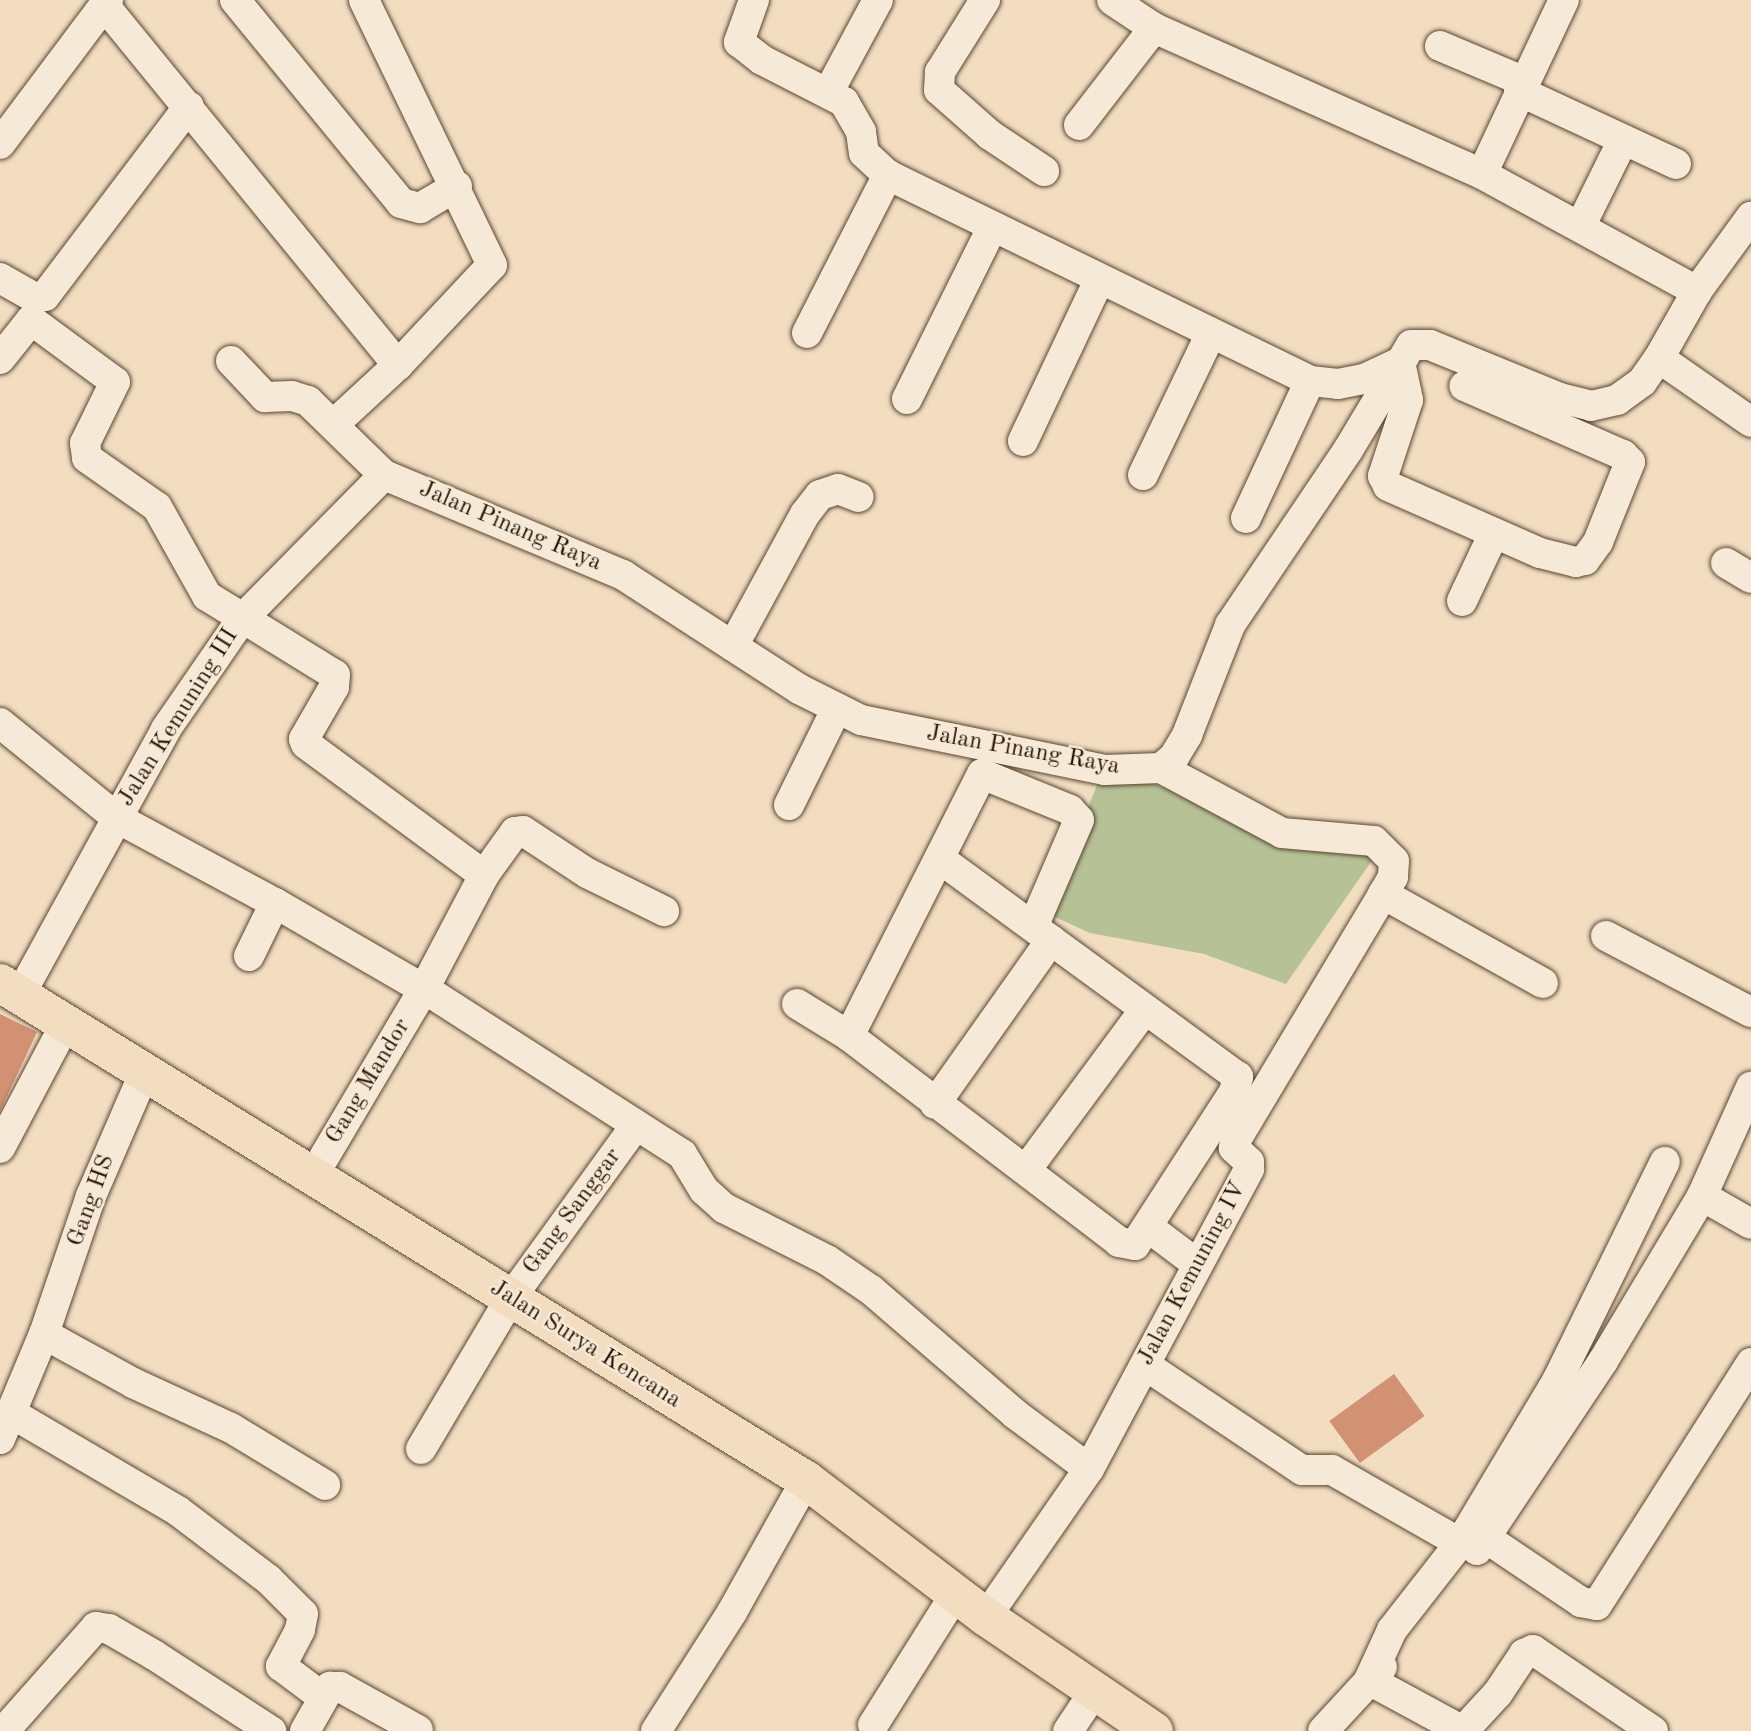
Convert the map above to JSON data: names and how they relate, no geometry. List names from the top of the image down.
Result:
{
  "streets": {
    "main road": ["Jalan Surya Kencana"],
    "street": [
      "Jalan Pinang Raya",
      "Jalan Kemuning III",
      "Gang Mandor",
      "Gang HS",
      "Gang Sanggar",
      "Jalan Kemuning IV"
    ]
  },
  "crossings": [
    ["Jalan Pinang Raya", "Jalan Kemuning III"],
    ["Jalan Kemuning III", "Jalan Surya Kencana"],
    ["Gang Mandor", "Jalan Surya Kencana"],
    ["Gang HS", "Jalan Surya Kencana"],
    ["Gang Sanggar", "Jalan Surya Kencana"],
    ["Jalan Kemuning IV", "Jalan Surya Kencana"]
  ]
}
